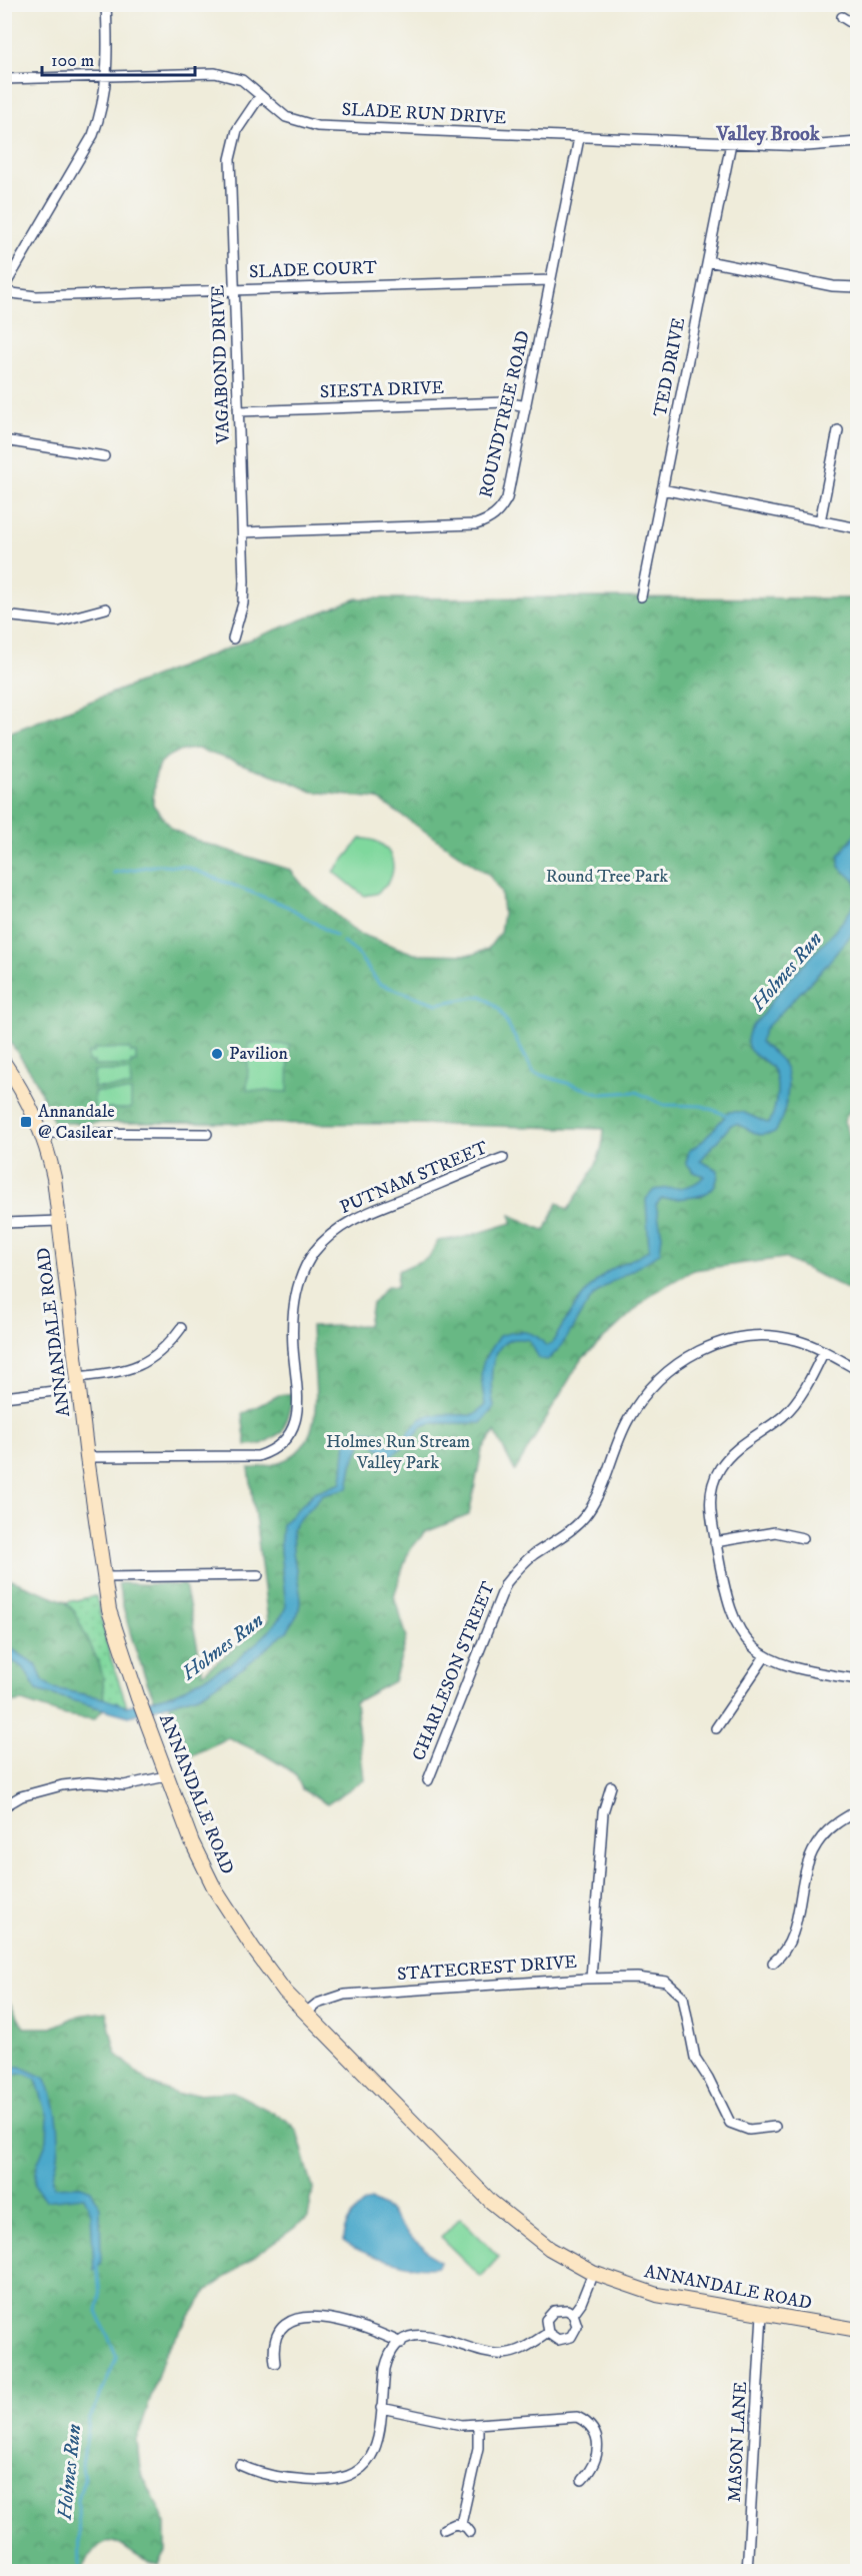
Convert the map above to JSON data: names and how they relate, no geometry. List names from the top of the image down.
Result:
{
  "streets": {
    "main road": ["ANNANDALE ROAD"],
    "street": [
      "SLADE RUN DRIVE",
      "SLADE COURT",
      "VAGABOND DRIVE",
      "TED DRIVE",
      "SIESTA DRIVE",
      "ROUNDTREE ROAD",
      "PUTNAM STREET",
      "CHARLESON STREET",
      "STATECREST DRIVE",
      "MASON LANE"
    ]
  },
  "crossings": [
    ["SLADE RUN DRIVE", "VAGABOND DRIVE"],
    ["SLADE RUN DRIVE", "TED DRIVE"],
    ["SLADE RUN DRIVE", "ROUNDTREE ROAD"],
    ["SLADE COURT", "VAGABOND DRIVE"],
    ["SLADE COURT", "ROUNDTREE ROAD"],
    ["VAGABOND DRIVE", "SIESTA DRIVE"],
    ["VAGABOND DRIVE", "ROUNDTREE ROAD"],
    ["SIESTA DRIVE", "ROUNDTREE ROAD"],
    ["PUTNAM STREET", "ANNANDALE ROAD"],
    ["ANNANDALE ROAD", "STATECREST DRIVE"],
    ["ANNANDALE ROAD", "MASON LANE"]
  ],
  "districts": ["Valley Brook"],
  "water": ["Holmes Run"],
  "parks": ["Round Tree Park", "Holmes Run Stream Valley Park"],
  "places": {
    "other": ["Pavilion"],
    "transit": ["Annandale @ Casilear"]
  },
  "scale_bar": "100 m"
}
